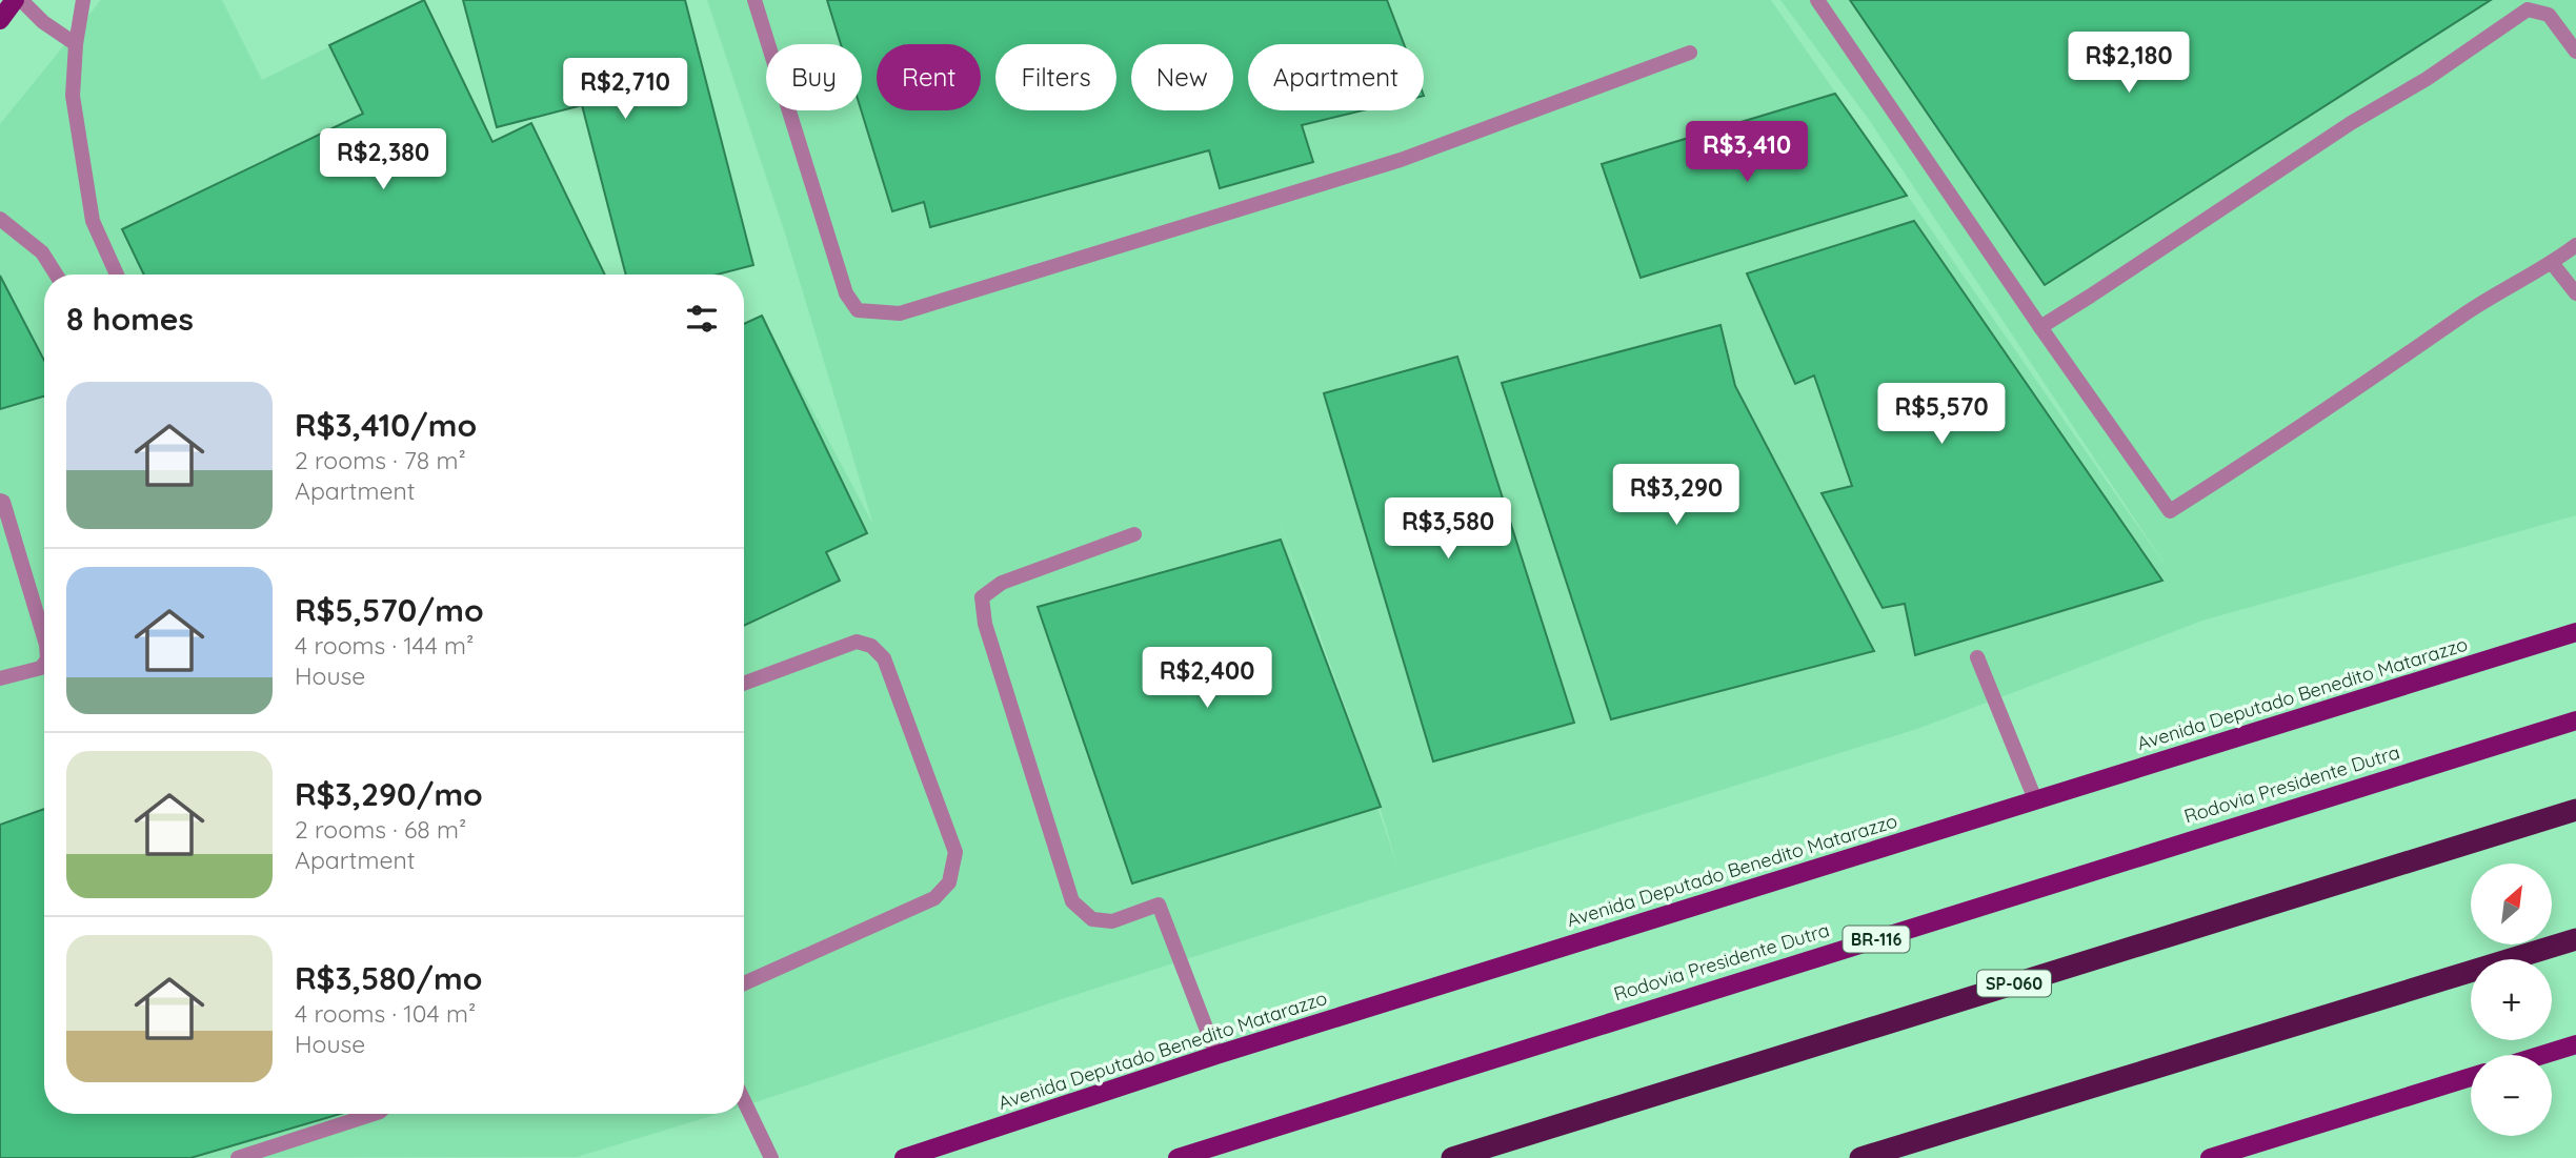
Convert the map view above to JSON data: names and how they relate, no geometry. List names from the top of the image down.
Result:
{
  "streets": {
    "highway": ["SP-060"],
    "main road": ["Avenida Deputado Benedito Matarazzo", "Rodovia Presidente Dutra", "BR-116"]
  },
  "north": "top right",
  "page": {
    "price": [
      "R$2,180",
      "R$2,710",
      "R$3,410",
      "R$2,380",
      "R$5,570",
      "R$3,290",
      "R$3,580",
      "R$2,400"
    ],
    "chip": [
      "Buy",
      "Rent",
      "Filters",
      "New",
      "Apartment"
    ],
    "heading": "8 homes",
    "list": [
      {
        "name": "R$3,410/mo",
        "note": "2 rooms · 78 m² · Apartment"
      },
      {
        "name": "R$5,570/mo",
        "note": "4 rooms · 144 m² · House"
      },
      {
        "name": "R$3,290/mo",
        "note": "2 rooms · 68 m² · Apartment"
      },
      {
        "name": "R$3,580/mo",
        "note": "4 rooms · 104 m² · House"
      }
    ],
    "map_buttons": ["+", "−"]
  }
}
